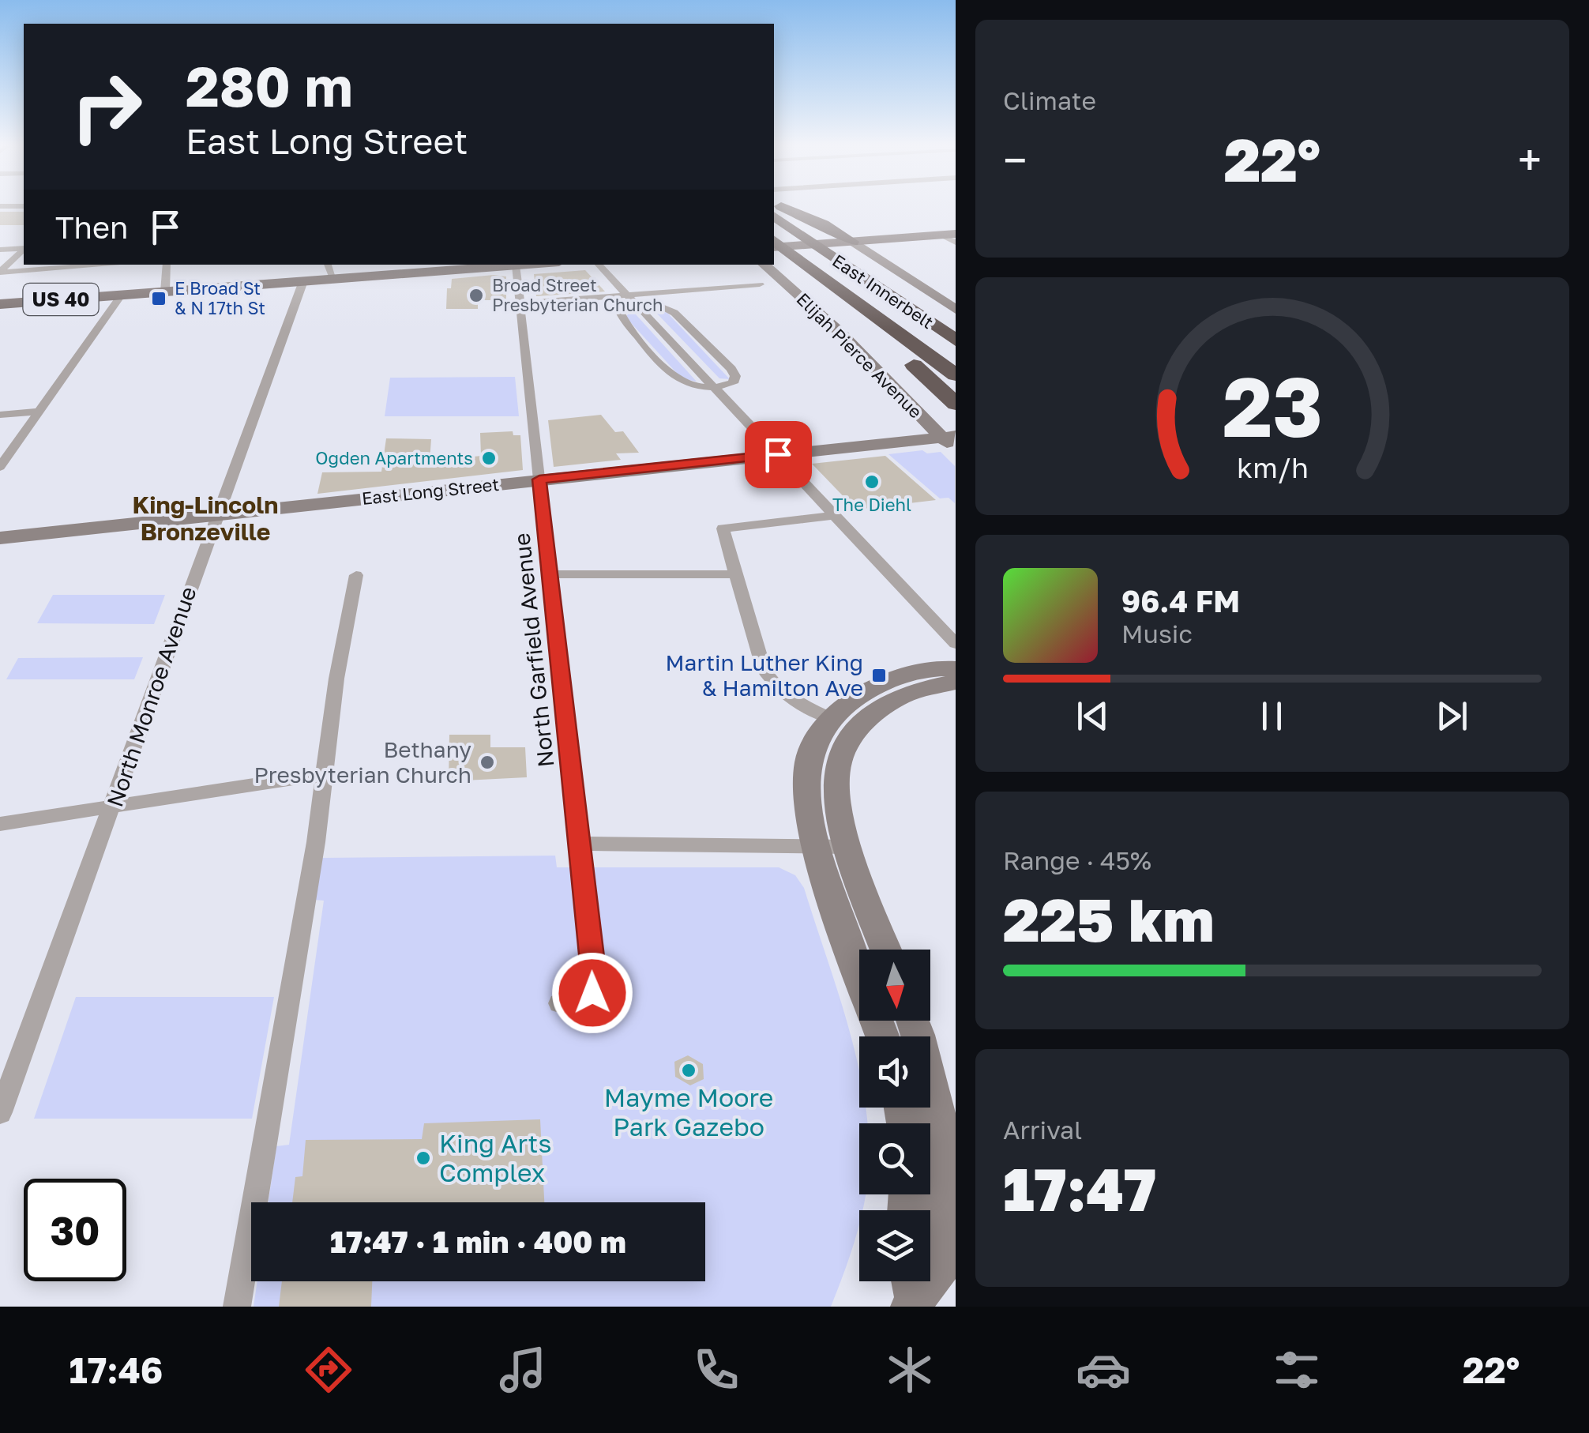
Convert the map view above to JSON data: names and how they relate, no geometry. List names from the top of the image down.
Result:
{
  "streets": {
    "highway": ["East Innerbelt"],
    "main road": ["US 40"],
    "street": [
      "Elijah Pierce Avenue",
      "East Long Street",
      "North Garfield Avenue",
      "North Monroe Avenue"
    ]
  },
  "crossings": [
    ["US 40", "North Garfield Avenue"],
    ["US 40", "North Monroe Avenue"],
    ["Elijah Pierce Avenue", "East Long Street"],
    ["East Long Street", "North Garfield Avenue"],
    ["East Long Street", "North Monroe Avenue"]
  ],
  "districts": ["King-Lincoln Bronzeville"],
  "places": {
    "other": [
      "Broad Street Presbyterian Church",
      "Ogden Apartments",
      "The Diehl",
      "Bethany Presbyterian Church",
      "Mayme Moore Park Gazebo",
      "King Arts Complex"
    ],
    "transit": ["E Broad St & N 17th St", "Martin Luther King & Hamilton Ave"]
  },
  "north": "bottom",
  "page": {
    "tile": [
      "Climate",
      ["Range · 45%", "225 km"],
      ["Arrival", "17:47"]
    ],
    "turn": ["280 m", "East Long Street"],
    "heat": ["−", "22°", "+"],
    "then": "Then",
    "song": ["96.4 FM", "Music"],
    "limit": "30",
    "trip": "17:47 · 1 min · 400 m",
    "tabs": ["17:46", "22°"],
    "gauge": ["23", "km/h"]
  }
}
